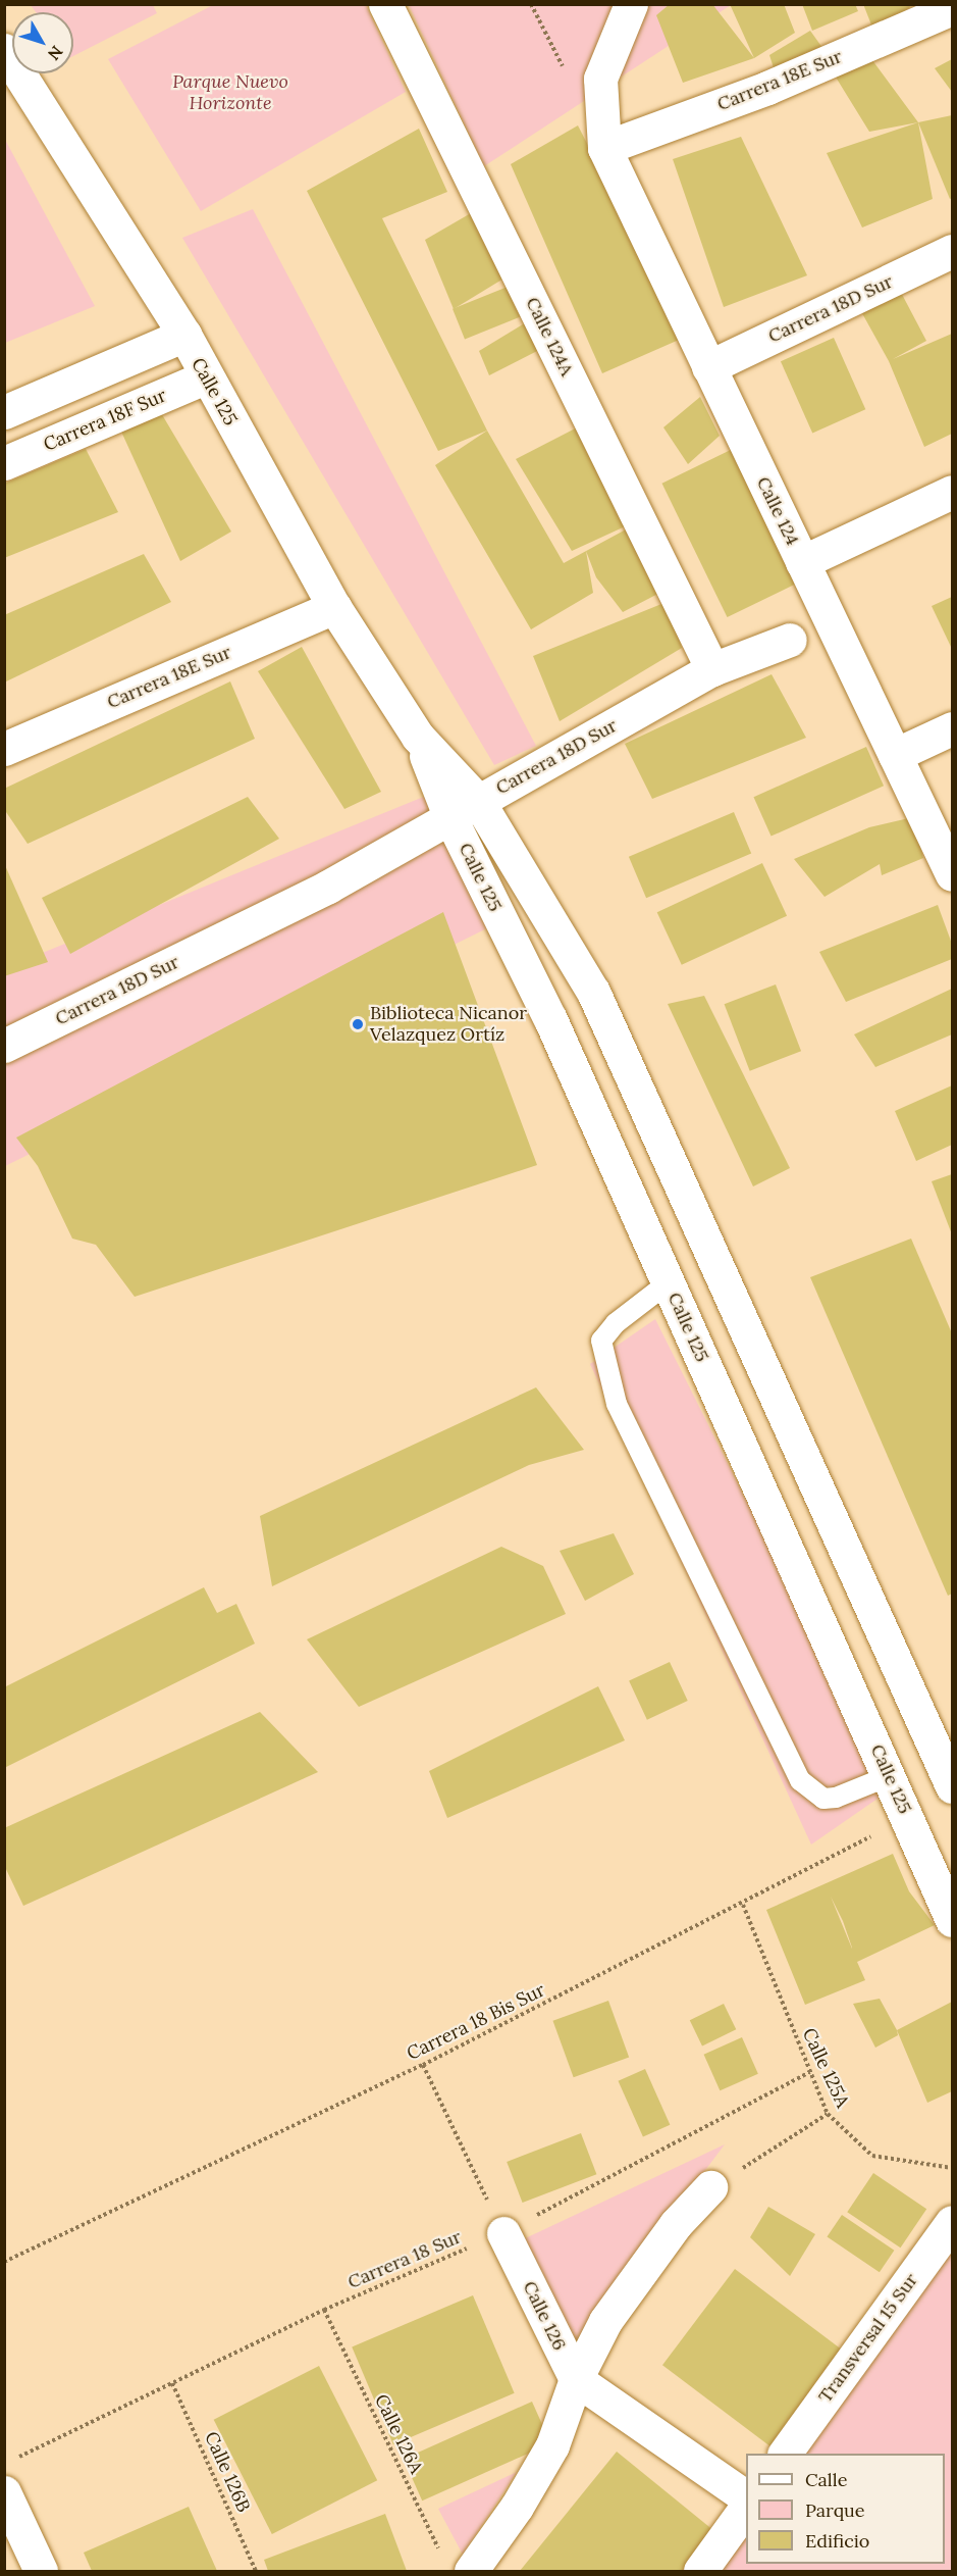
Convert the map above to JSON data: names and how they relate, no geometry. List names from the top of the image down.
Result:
{
  "streets": {
    "street": [
      "Carrera 18E Sur",
      "Carrera 18D Sur",
      "Calle 124A",
      "Calle 125",
      "Carrera 18F Sur",
      "Calle 124",
      "Calle 126",
      "Transversal 15 Sur"
    ],
    "path": [
      "Carrera 18 Bis Sur",
      "Calle 125A",
      "Carrera 18 Sur",
      "Calle 126A",
      "Calle 126B"
    ]
  },
  "crossings": [
    ["Carrera 18E Sur", "Calle 125"],
    ["Carrera 18E Sur", "Calle 124"],
    ["Carrera 18D Sur", "Calle 124A"],
    ["Carrera 18D Sur", "Calle 125"],
    ["Carrera 18D Sur", "Calle 124"],
    ["Calle 125", "Carrera 18F Sur"],
    ["Calle 125", "Carrera 18 Bis Sur"],
    ["Carrera 18 Bis Sur", "Calle 125A"],
    ["Calle 125A", "Carrera 18 Sur"],
    ["Carrera 18 Sur", "Calle 126"],
    ["Carrera 18 Sur", "Calle 126A"],
    ["Carrera 18 Sur", "Calle 126B"]
  ],
  "parks": ["Parque Nuevo Horizonte"],
  "places": ["Biblioteca Nicanor Velazquez Ortíz"],
  "legend": ["Calle", "Parque", "Edificio"],
  "north": "bottom right"
}
